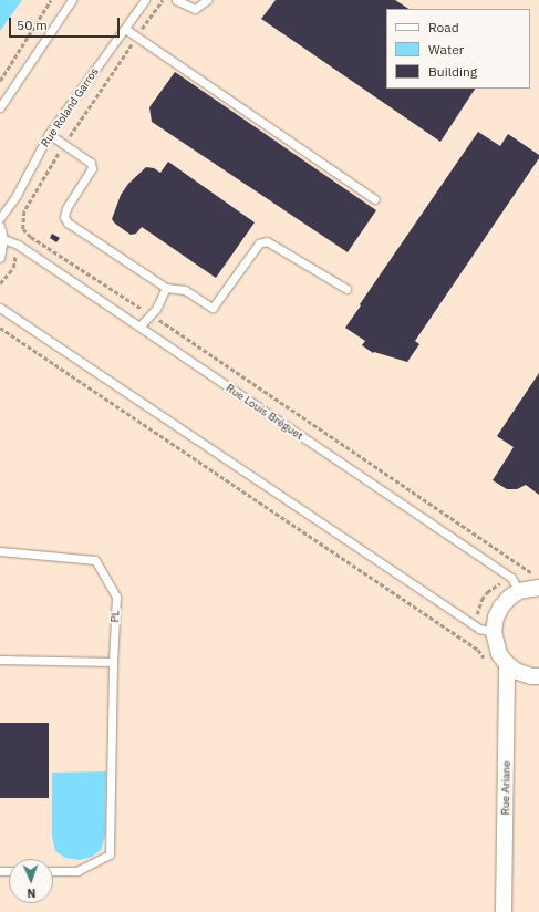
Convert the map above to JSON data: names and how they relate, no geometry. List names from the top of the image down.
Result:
{
  "streets": {
    "street": ["Rue Ariane"],
    "lane": ["Rue Roland Garros", "Rue Louis Bréguet", "PL"]
  },
  "legend": ["Road", "Water", "Building"],
  "scale_bar": "50 m",
  "north": "bottom"
}
